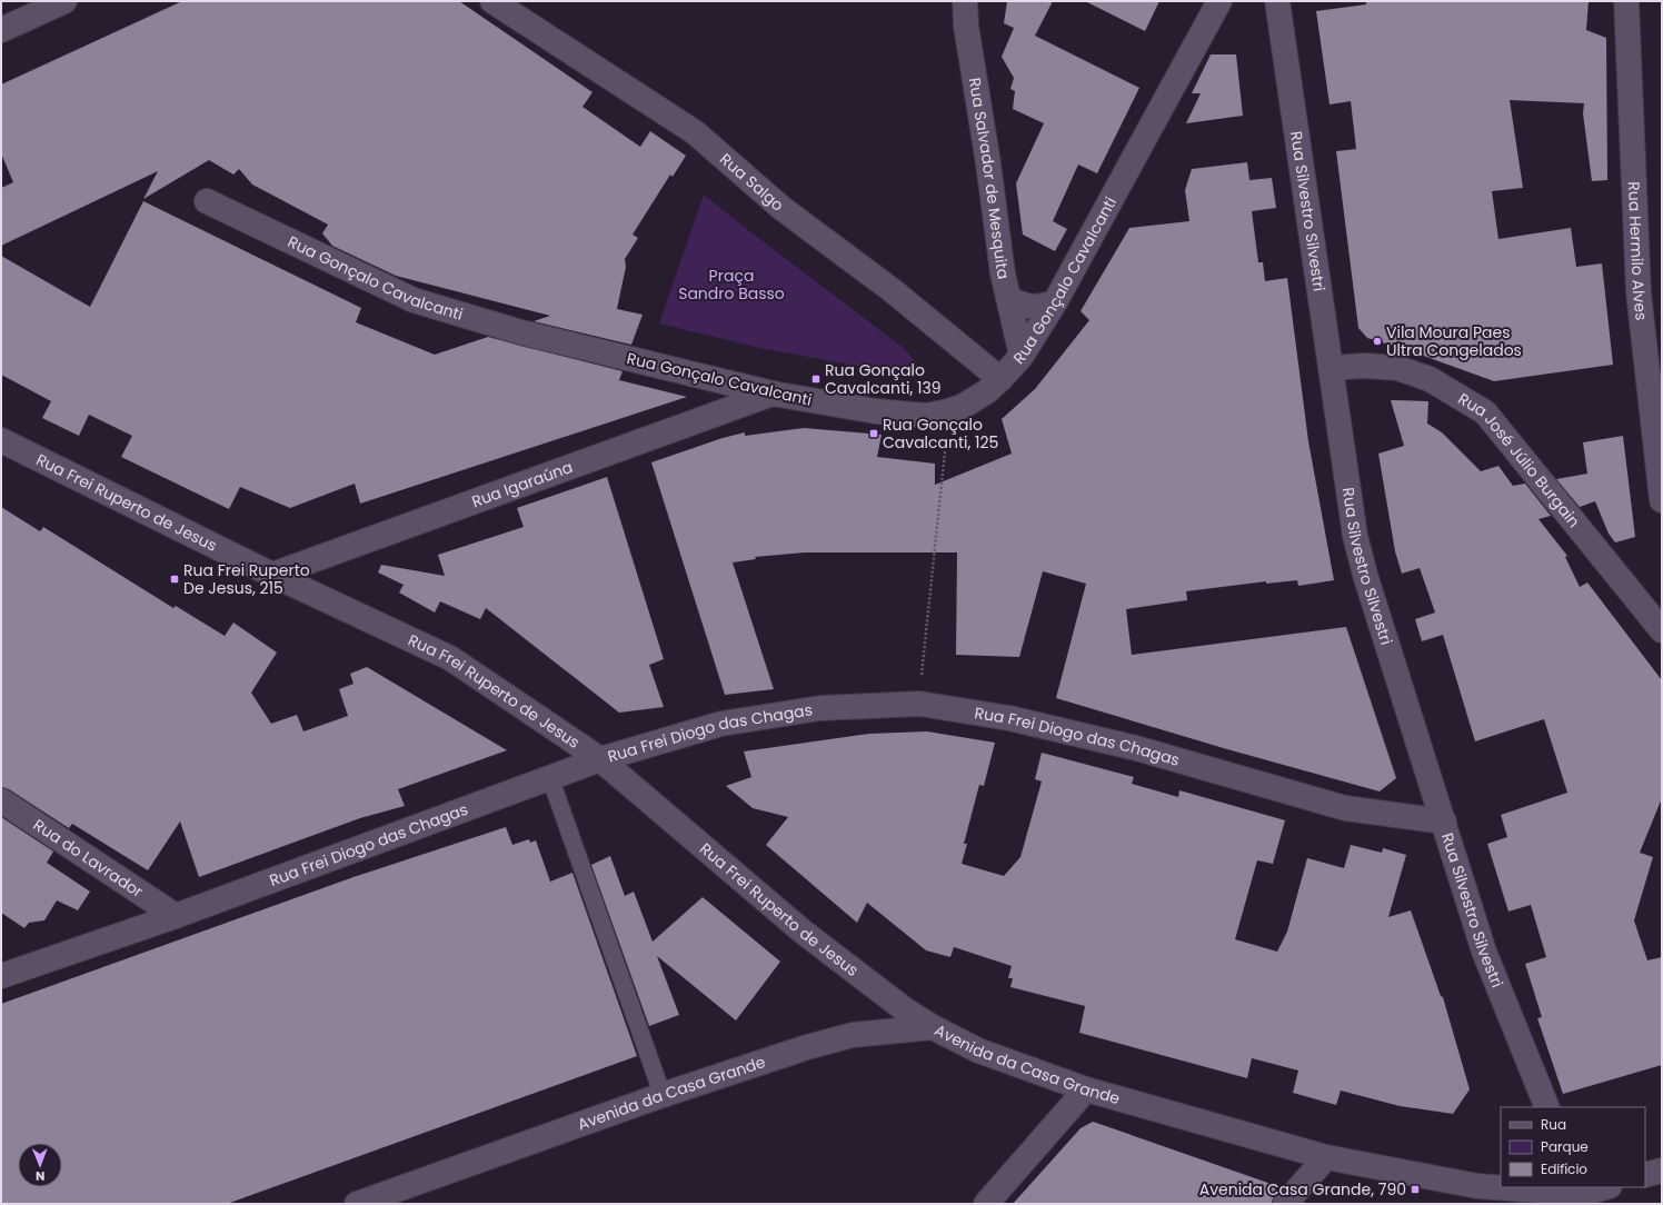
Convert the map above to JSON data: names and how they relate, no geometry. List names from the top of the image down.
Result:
{
  "streets": {
    "street": [
      "Rua Salvador de Mesquita",
      "Rua Salgo",
      "Rua Silvestro Silvestri",
      "Rua Hermilo Alves",
      "Rua Gonçalo Cavalcanti",
      "Rua José Júlio Burgain",
      "Rua Igaraúna",
      "Rua Frei Ruperto de Jesus",
      "Rua Frei Diogo das Chagas",
      "Rua do Lavrador",
      "Avenida da Casa Grande"
    ]
  },
  "crossings": [
    ["Rua Salvador de Mesquita", "Rua Gonçalo Cavalcanti"],
    ["Rua Salgo", "Rua Gonçalo Cavalcanti"],
    ["Rua Silvestro Silvestri", "Rua José Júlio Burgain"],
    ["Rua Silvestro Silvestri", "Rua Frei Diogo das Chagas"],
    ["Rua Gonçalo Cavalcanti", "Rua Igaraúna"],
    ["Rua Igaraúna", "Rua Frei Ruperto de Jesus"],
    ["Rua Frei Ruperto de Jesus", "Rua Frei Diogo das Chagas"],
    ["Rua Frei Ruperto de Jesus", "Avenida da Casa Grande"],
    ["Rua Frei Diogo das Chagas", "Rua do Lavrador"]
  ],
  "parks": ["Praça Sandro Basso"],
  "places": {
    "other": ["Vila Moura Paes Ultra Congelados"],
    "transit": [
      "Rua Gonçalo Cavalcanti, 139",
      "Rua Gonçalo Cavalcanti, 125",
      "Rua Frei Ruperto De Jesus, 215",
      "Avenida Casa Grande, 790"
    ]
  },
  "legend": ["Rua", "Parque", "Edifício"],
  "north": "bottom"
}
